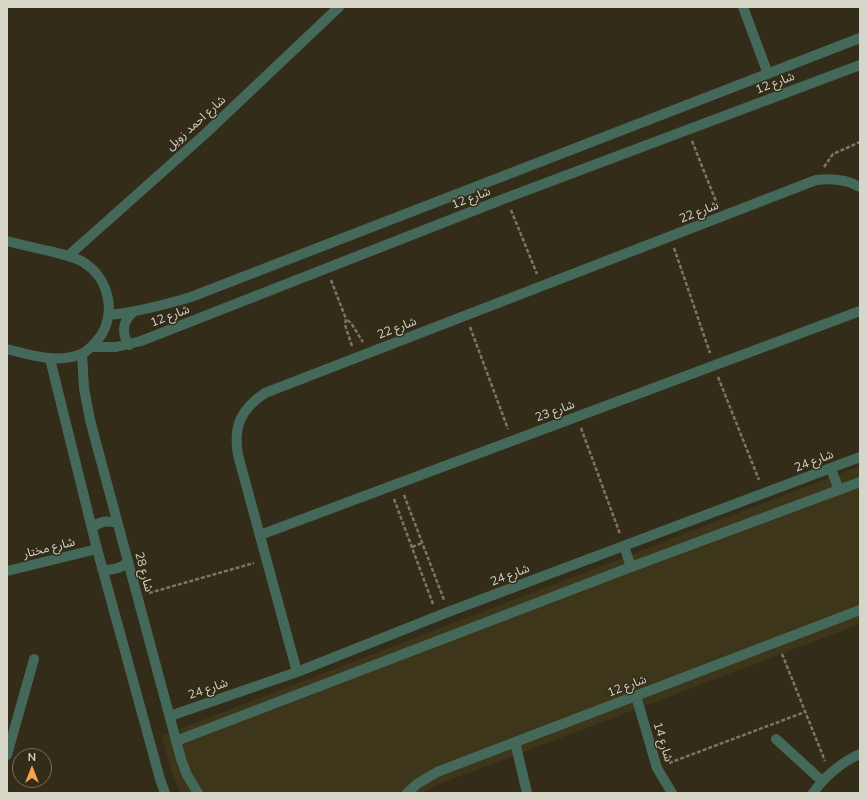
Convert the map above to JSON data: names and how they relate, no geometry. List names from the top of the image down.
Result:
{
  "streets": {
    "street": [
      "شارع 12",
      "شارع احمد زويل",
      "شارع 22",
      "شارع 23",
      "شارع 24",
      "شارع مختار",
      "شارع 28",
      "شارع 14"
    ]
  },
  "crossings": [
    ["شارع 12", "شارع 14"],
    ["شارع 22", "شارع 23"],
    ["شارع 22", "شارع 24"],
    ["شارع 24", "شارع 28"]
  ],
  "north": "top"
}
